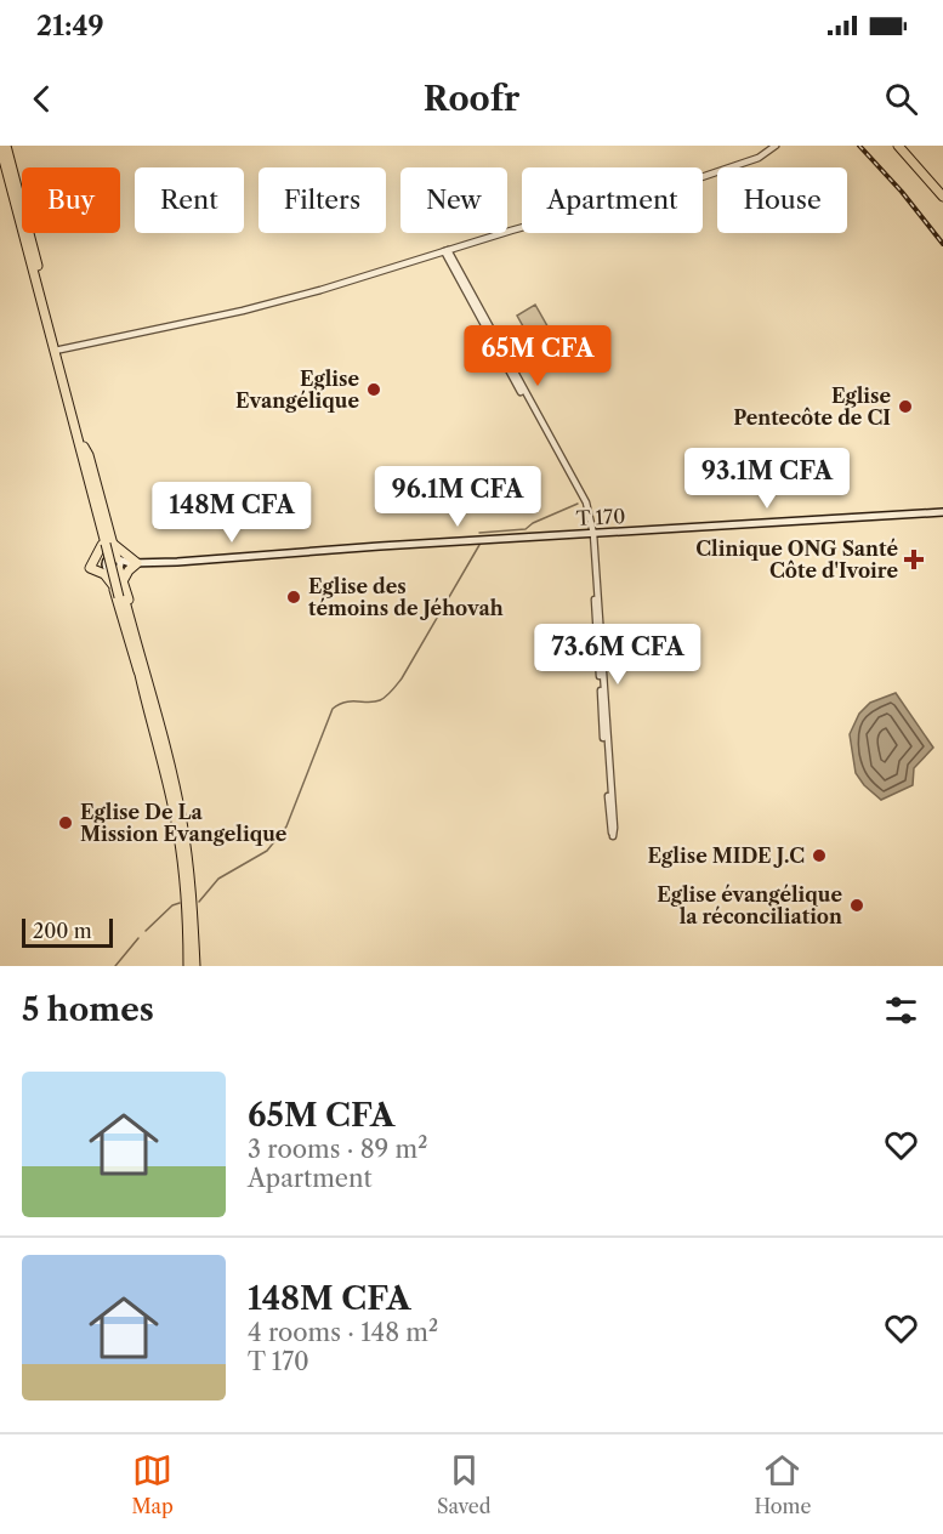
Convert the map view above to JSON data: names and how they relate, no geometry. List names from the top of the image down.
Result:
{
  "streets": {
    "main road": ["T 170"]
  },
  "places": {
    "other": [
      "Eglise Evangélique",
      "Eglise Pentecôte de CI",
      "Eglise des témoins de Jéhovah",
      "Eglise De La Mission Evangelique",
      "Eglise MIDE J.C",
      "Eglise évangélique la réconciliation"
    ],
    "health": ["Clinique ONG Santé Côte d'Ivoire"]
  },
  "scale_bar": "200 m",
  "page": {
    "status": "21:49",
    "header": "Roofr",
    "chip": [
      "Buy",
      "Rent",
      "Filters",
      "New",
      "Apartment",
      "House"
    ],
    "price": [
      "65M CFA",
      "93.1M CFA",
      "96.1M CFA",
      "148M CFA",
      "73.6M CFA"
    ],
    "scale": "200 m",
    "heading": "5 homes",
    "list": [
      {
        "name": "65M CFA",
        "note": "3 rooms · 89 m² · Apartment"
      },
      {
        "name": "148M CFA",
        "note": "4 rooms · 148 m² · T 170"
      }
    ],
    "tabs": ["Map", "Saved", "Home"]
  }
}
